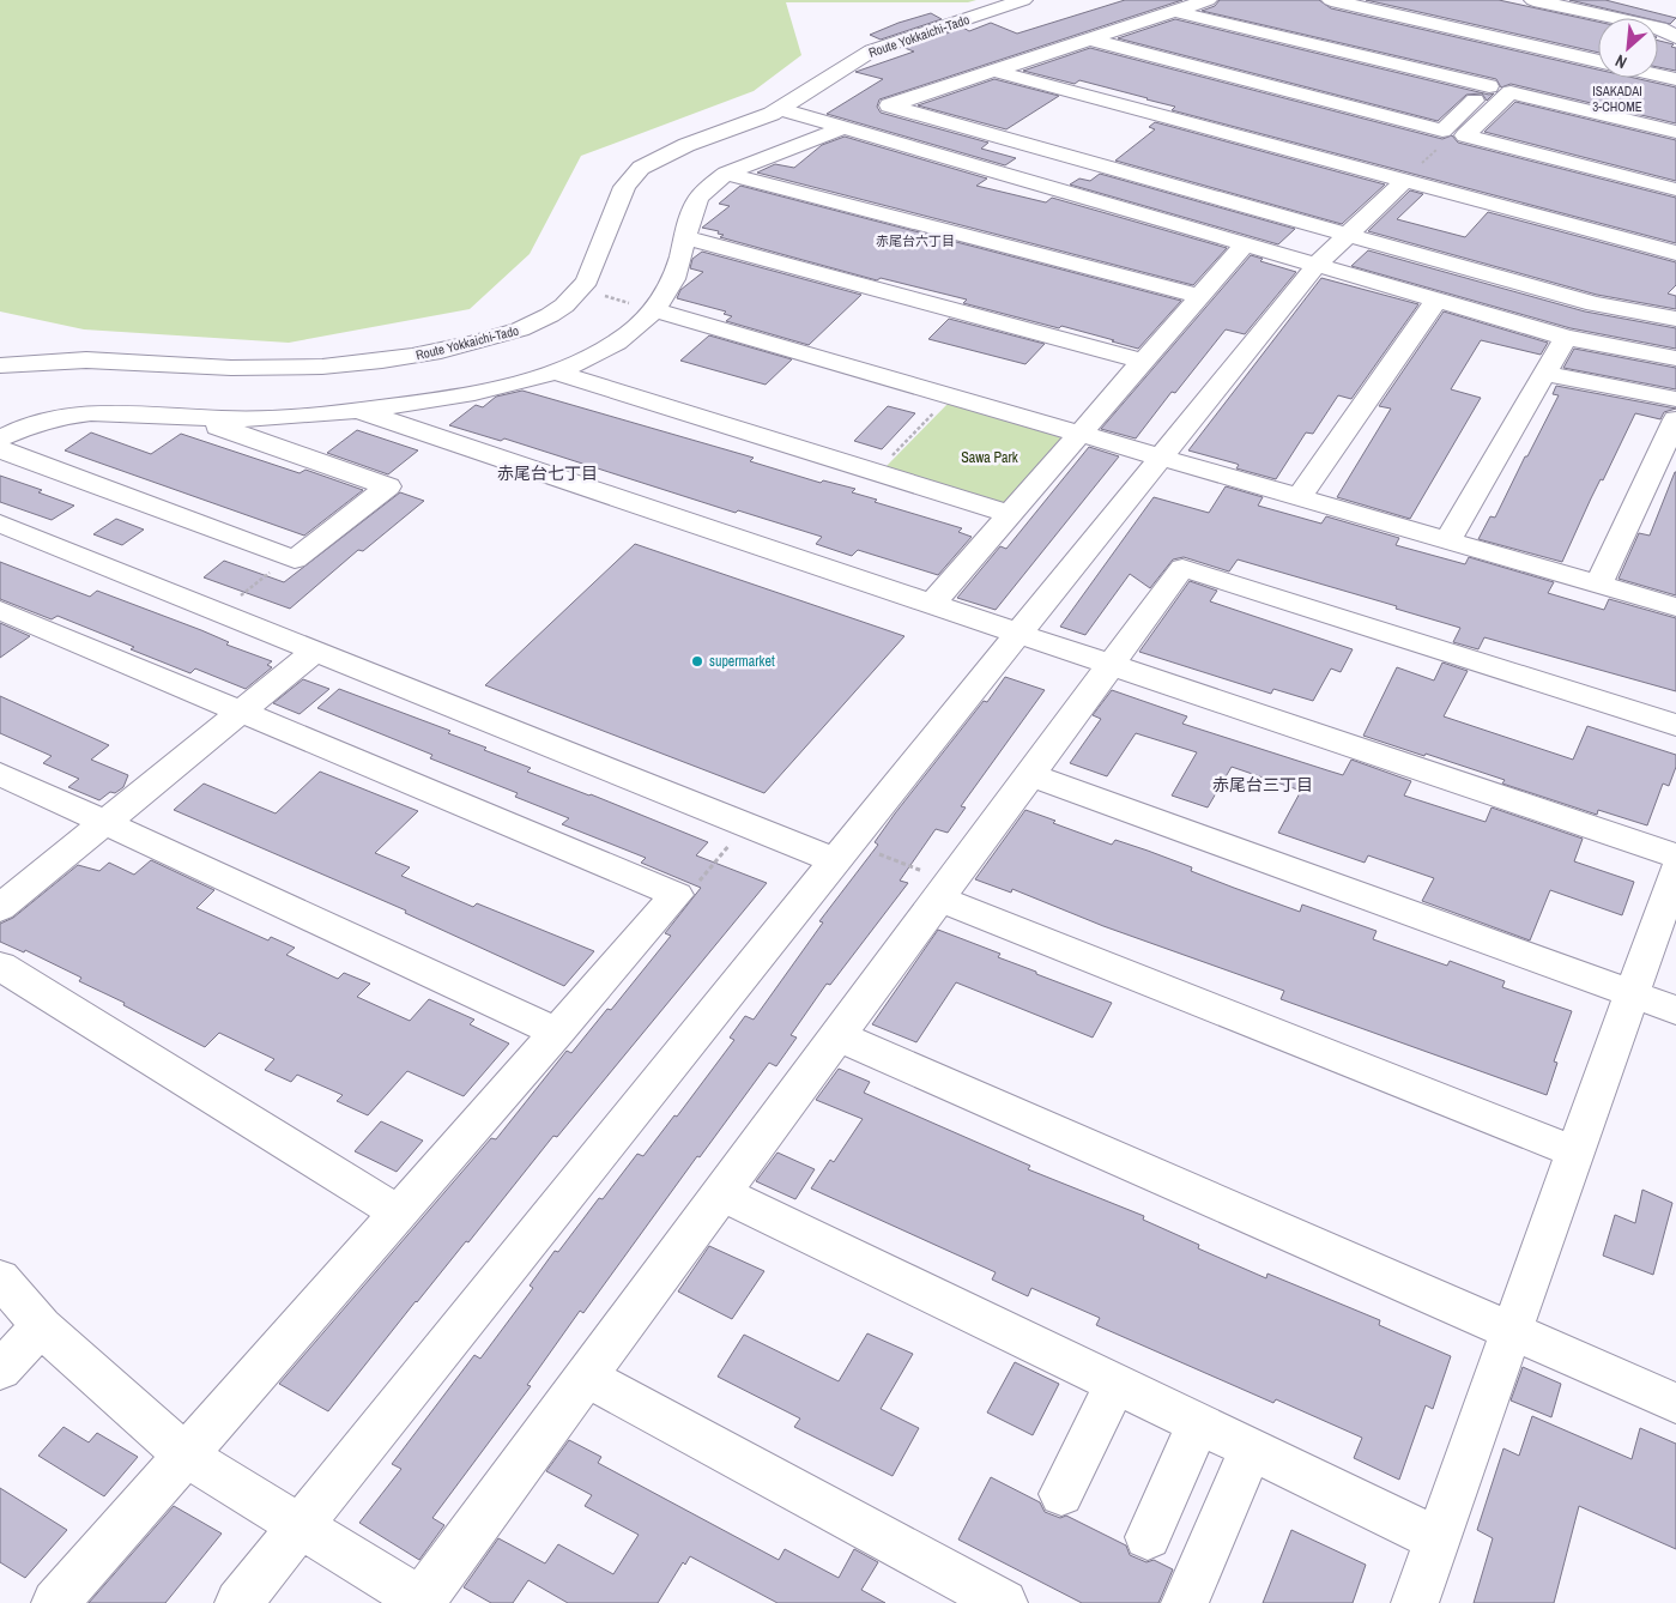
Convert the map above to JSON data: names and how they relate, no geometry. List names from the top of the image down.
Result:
{
  "streets": {
    "street": ["Route Yokkaichi-Tado"]
  },
  "districts": [
    "ISAKADAI 3-CHOME",
    "赤尾台六丁目",
    "赤尾台七丁目",
    "赤尾台三丁目"
  ],
  "parks": ["Sawa Park"],
  "places": ["supermarket"],
  "north": "bottom left"
}
